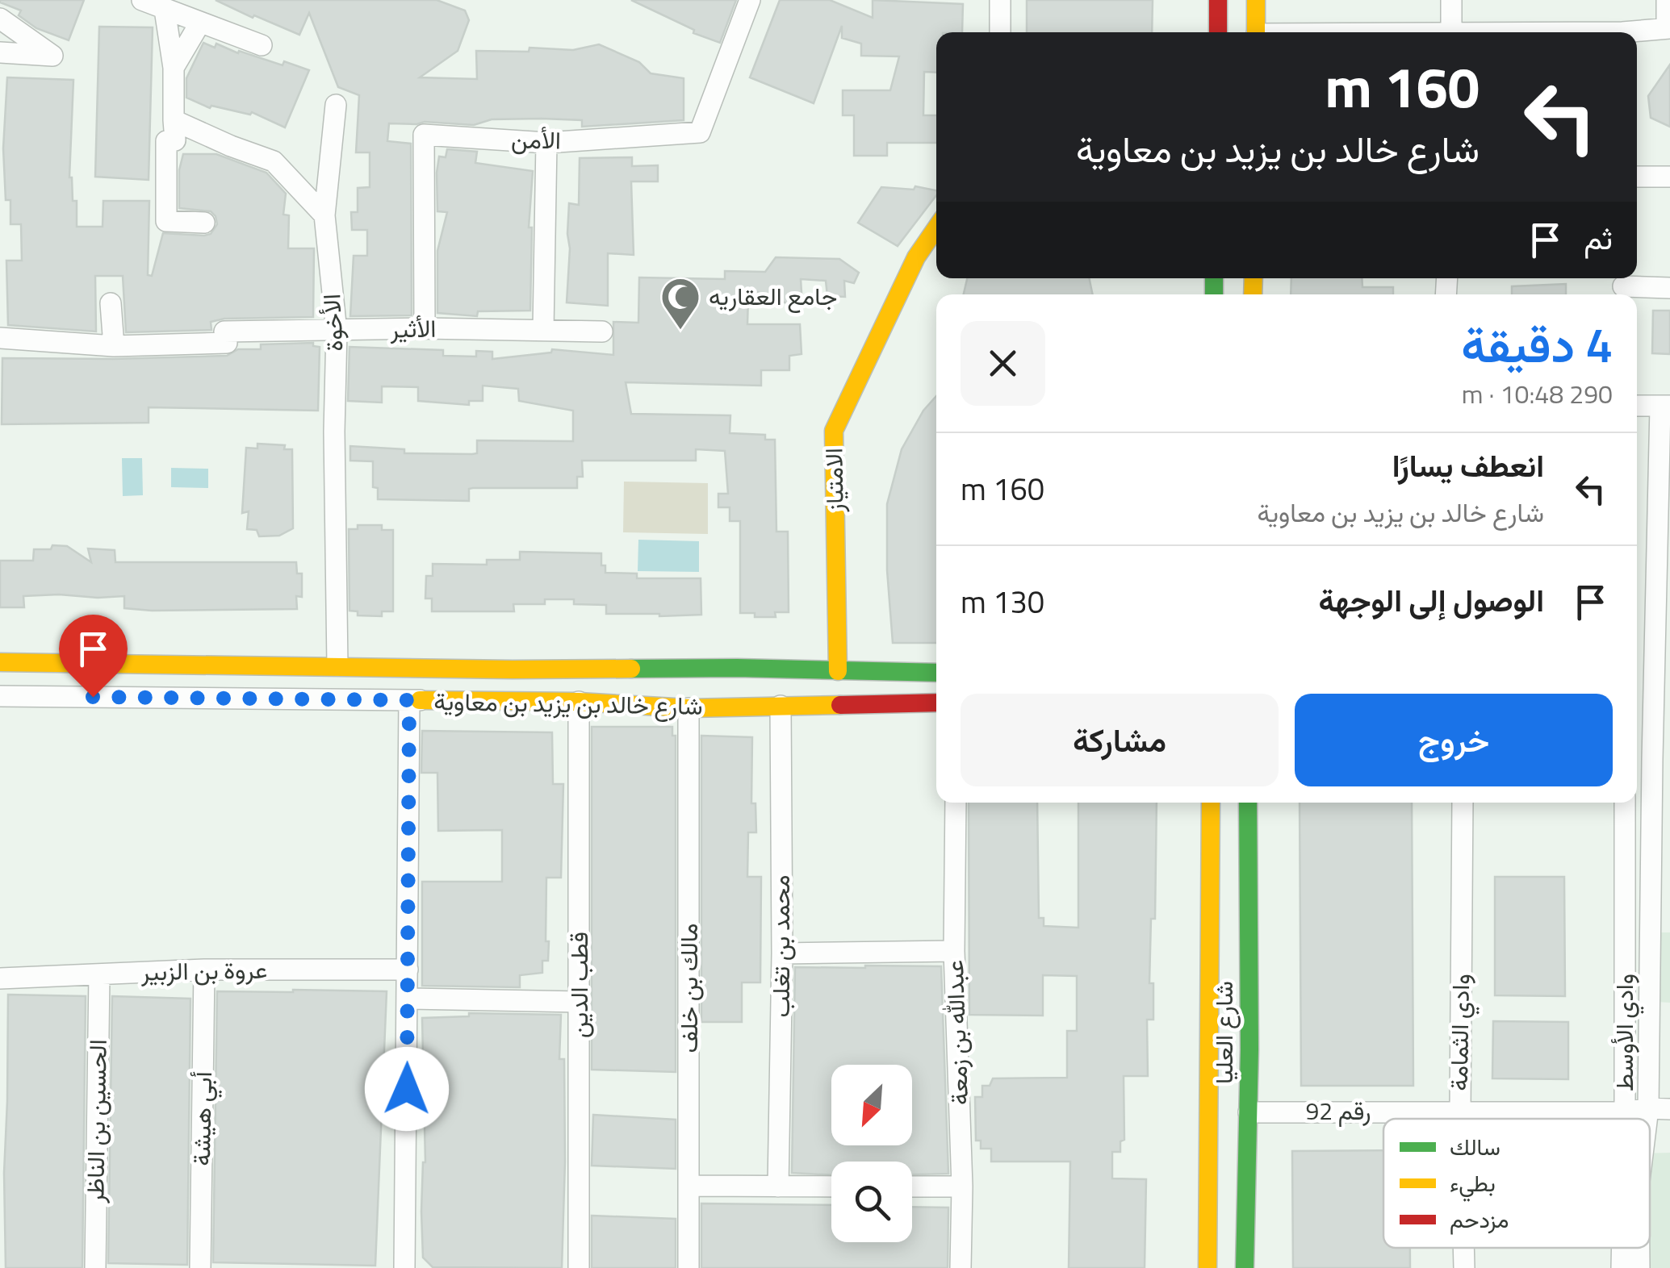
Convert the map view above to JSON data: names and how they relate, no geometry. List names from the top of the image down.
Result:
{
  "streets": {
    "main road": ["الامتياز", "شارع خالد بن يزيد بن معاوية", "شارع العليا"],
    "street": [
      "الأمن",
      "الأخوة",
      "الأثير",
      "محمد بن تغلب",
      "عروة بن الزبير",
      "قطب الدين",
      "مالك بن خلف",
      "عبدالله بن زمعة",
      "وادي الثمامة",
      "وادي الأوسط",
      "رقم 92",
      "أبي هيشة",
      "الحسين بن الناظر"
    ]
  },
  "crossings": [
    ["الأمن", "الأثير"],
    ["الأخوة", "الأثير"],
    ["الأخوة", "شارع خالد بن يزيد بن معاوية"],
    ["الامتياز", "شارع خالد بن يزيد بن معاوية"],
    ["شارع خالد بن يزيد بن معاوية", "محمد بن تغلب"],
    ["شارع خالد بن يزيد بن معاوية", "قطب الدين"],
    ["شارع خالد بن يزيد بن معاوية", "مالك بن خلف"],
    ["عروة بن الزبير", "أبي هيشة"],
    ["عروة بن الزبير", "الحسين بن الناظر"],
    ["شارع العليا", "رقم 92"],
    ["وادي الثمامة", "رقم 92"],
    ["وادي الأوسط", "رقم 92"]
  ],
  "places": {
    "mosque": ["جامع العقاريه"]
  },
  "legend": ["سالك", "بطيء", "مزدحم"],
  "north": "bottom left",
  "page": {
    "turn": ["160 m", "شارع خالد بن يزيد بن معاوية"],
    "then": "ثم",
    "heading": ["4 دقيقة", "290 m · 10:48"],
    "list": [
      {
        "name": "انعطف يسارًا",
        "note": "شارع خالد بن يزيد بن معاوية",
        "value": "160 m"
      },
      {
        "name": "الوصول إلى الوجهة",
        "value": "130 m"
      }
    ],
    "buttons": ["خروج", "مشاركة"]
  }
}
